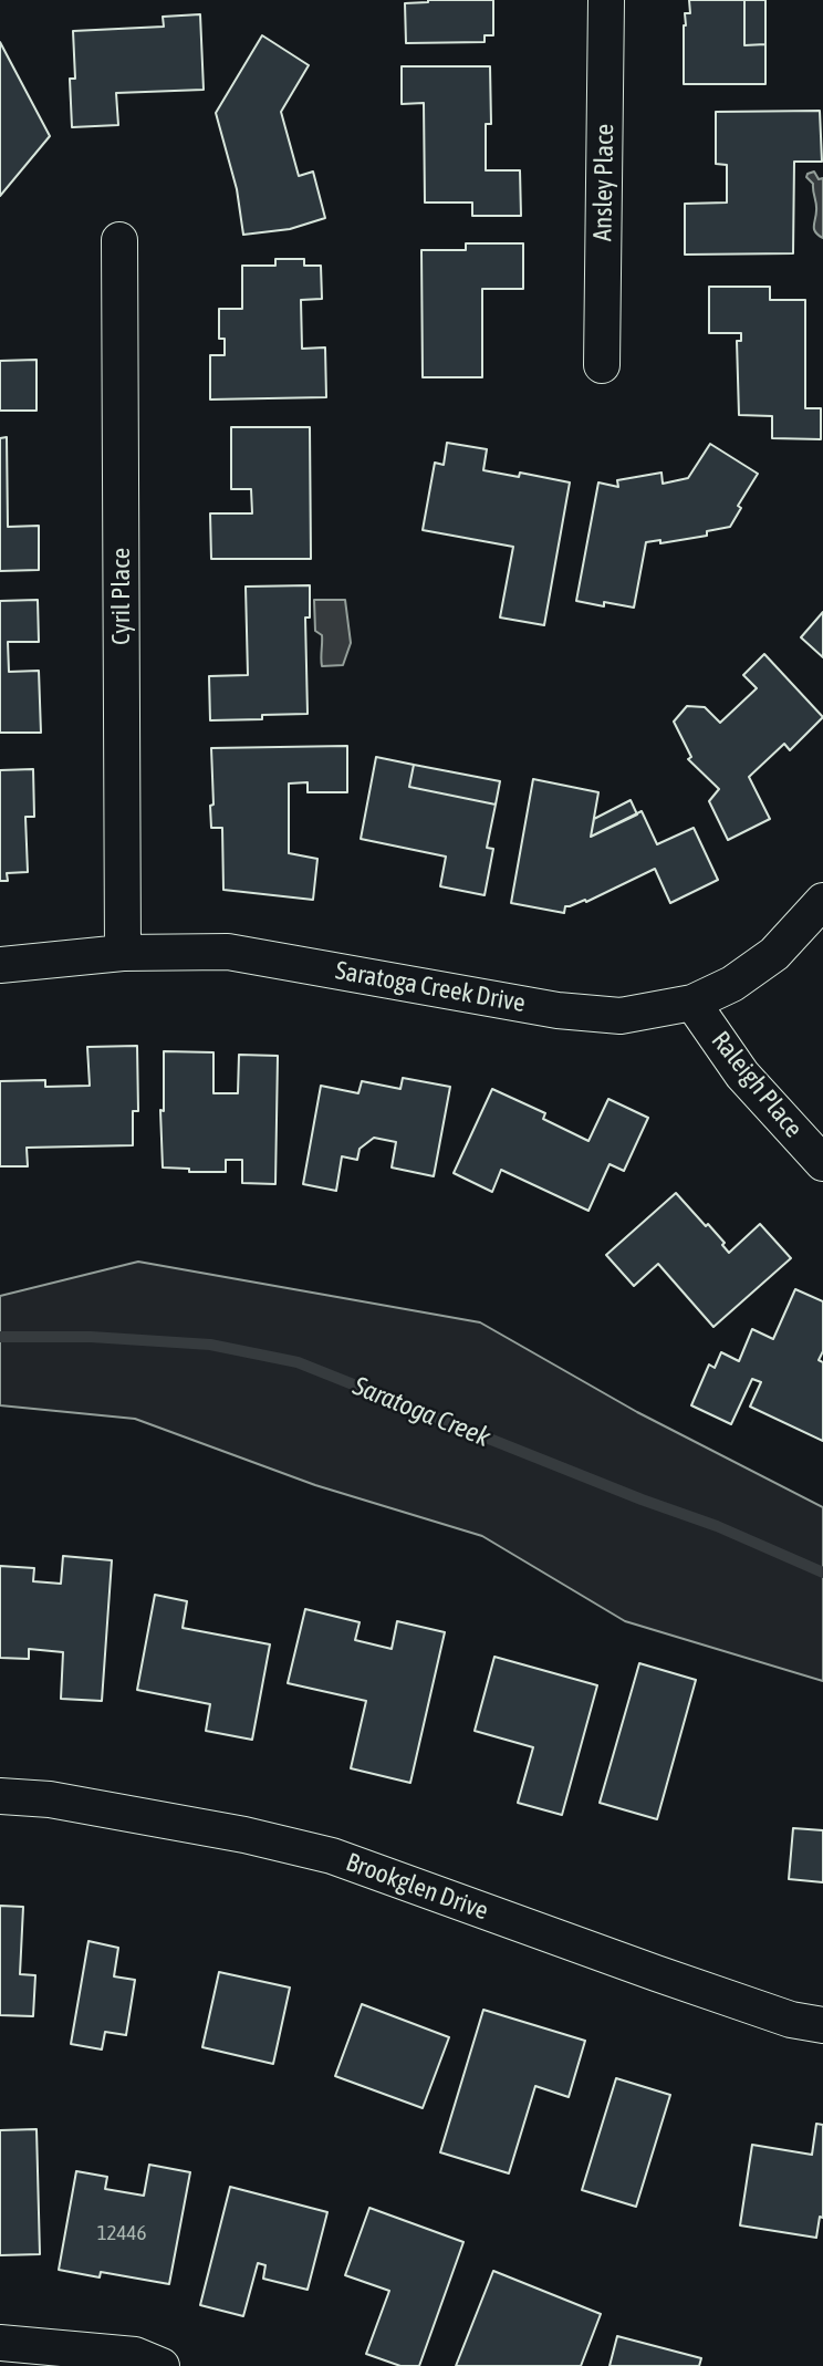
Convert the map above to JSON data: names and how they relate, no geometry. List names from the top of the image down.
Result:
{
  "streets": {
    "street": [
      "Ansley Place",
      "Cyril Place",
      "Saratoga Creek Drive",
      "Raleigh Place",
      "Brookglen Drive"
    ]
  },
  "crossings": [
    ["Cyril Place", "Saratoga Creek Drive"],
    ["Saratoga Creek Drive", "Raleigh Place"]
  ],
  "water": ["Saratoga Creek"],
  "house_numbers": ["12446"]
}
